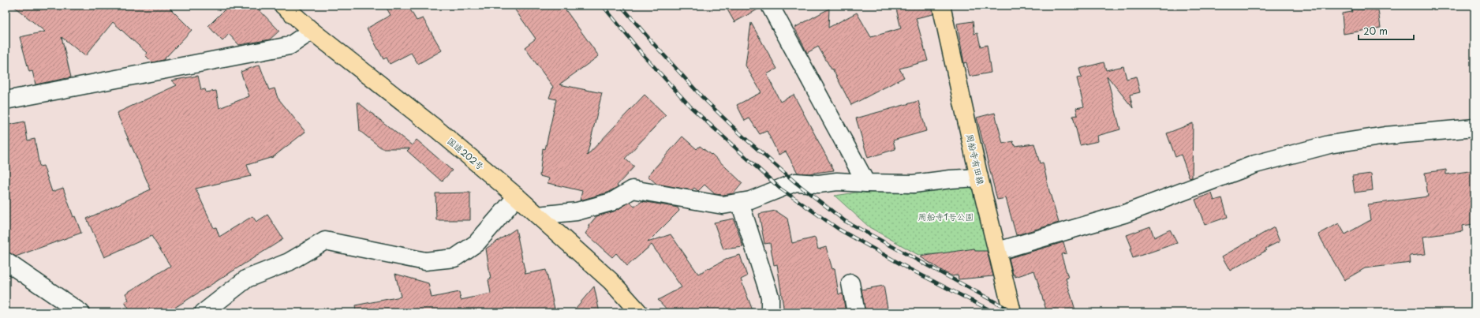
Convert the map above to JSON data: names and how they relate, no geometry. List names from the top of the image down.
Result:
{
  "streets": {
    "main road": ["国道202号", "周船寺有田線"]
  },
  "parks": ["周船寺1号公園"],
  "scale_bar": "20 m"
}
